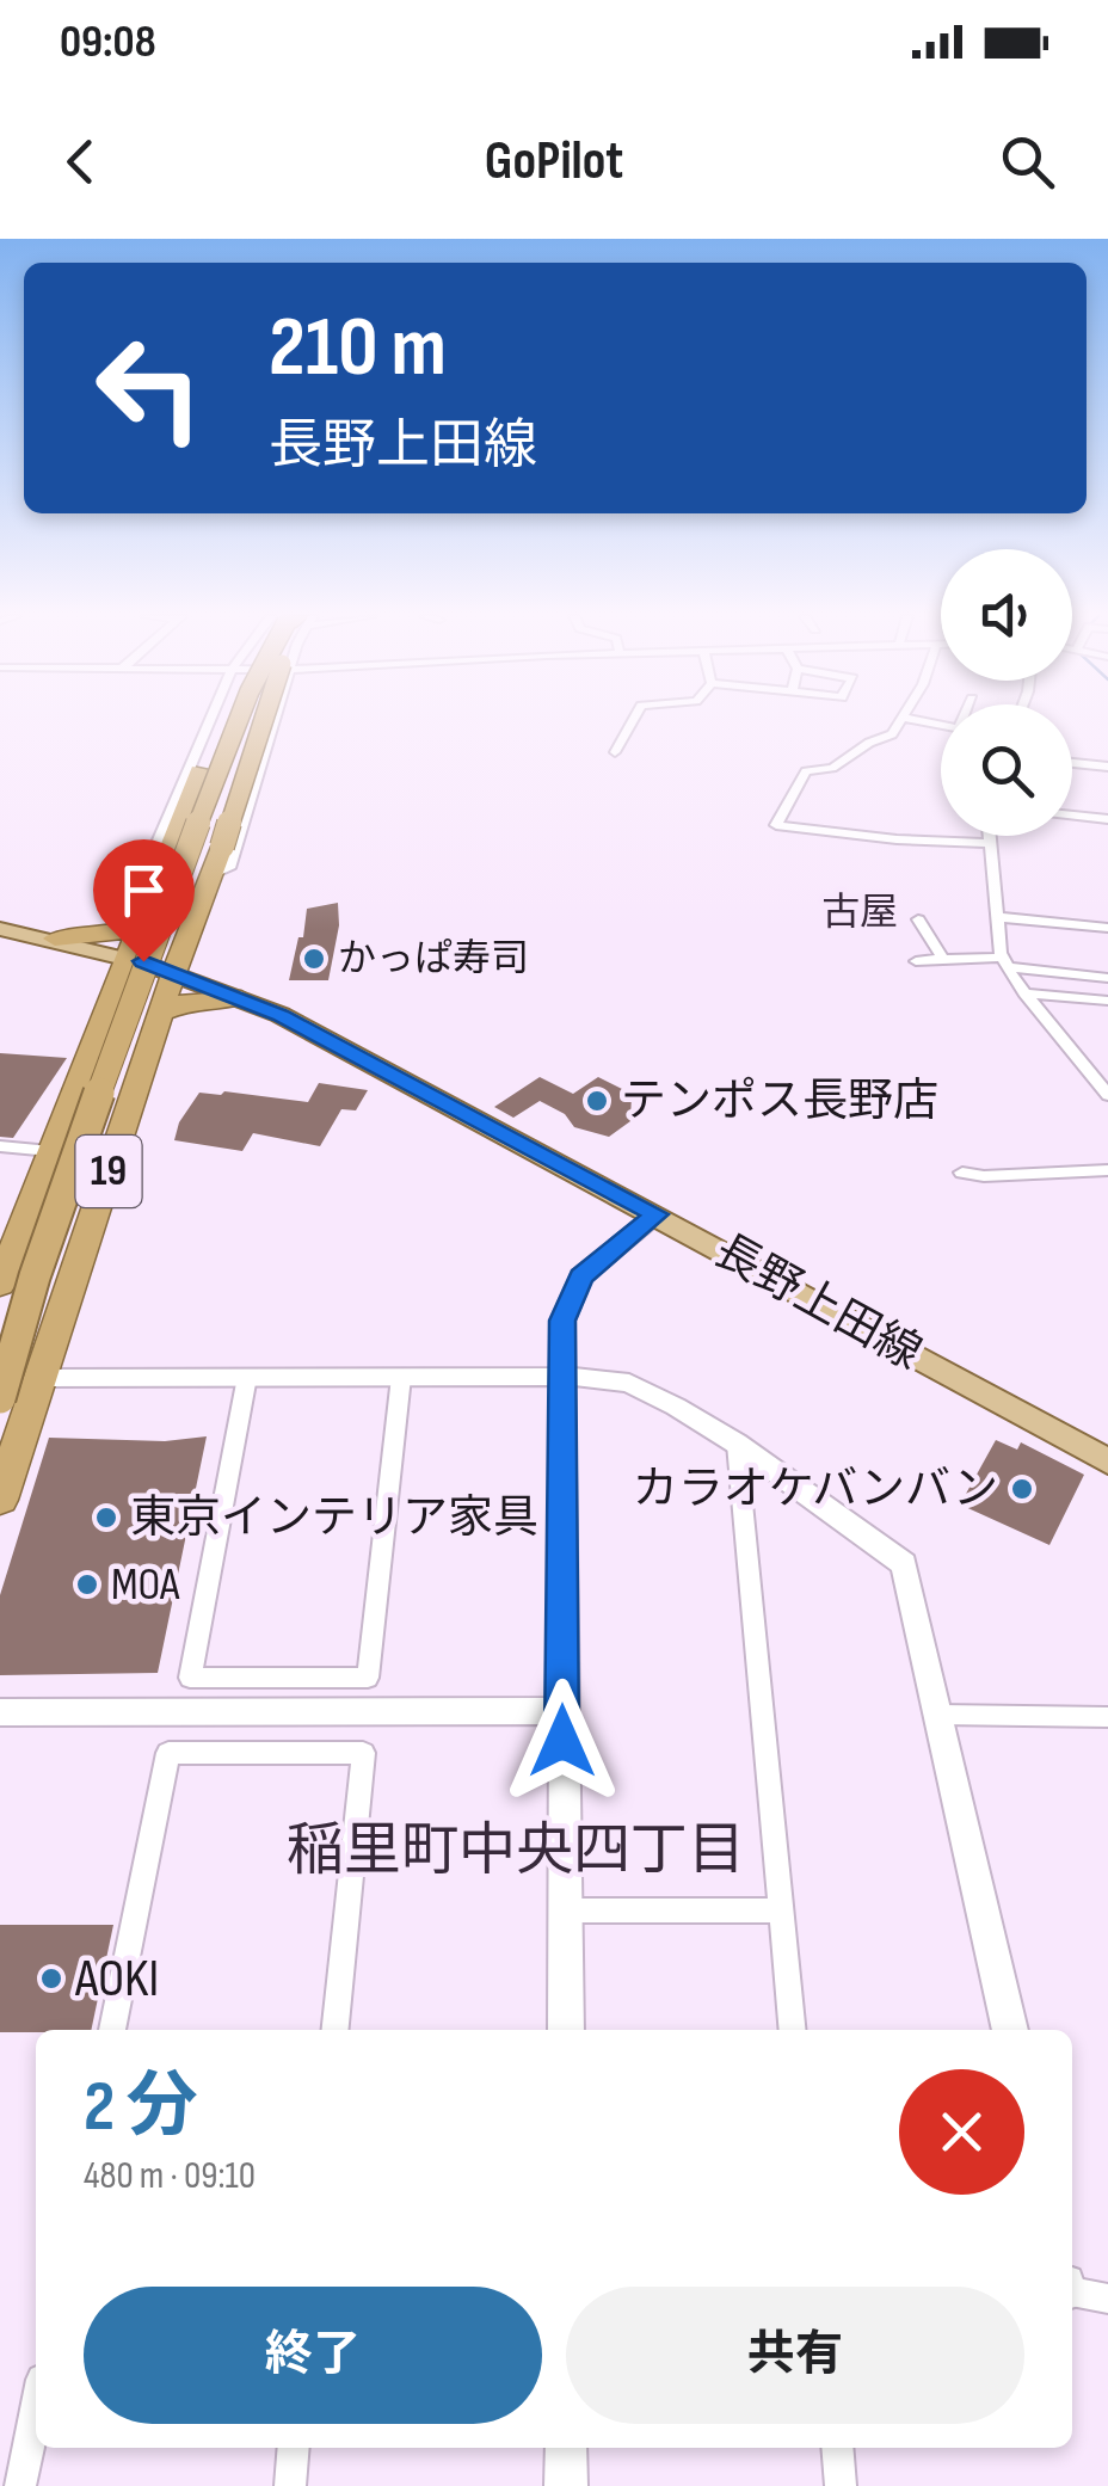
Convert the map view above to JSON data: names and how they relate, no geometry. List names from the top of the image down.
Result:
{
  "streets": {
    "highway": ["19"],
    "main road": ["長野上田線"]
  },
  "crossings": [
    ["19", "長野上田線"]
  ],
  "districts": ["古屋", "稲里町中央四丁目"],
  "places": [
    "かっぱ寿司",
    "テンポス長野店",
    "カラオケバンバン",
    "東京インテリア家具",
    "MOA",
    "AOKI"
  ],
  "page": {
    "status": "09:08",
    "header": "GoPilot",
    "turn": ["210 m", "長野上田線"],
    "heading": ["2 分", "480 m · 09:10"],
    "buttons": ["終了", "共有"]
  }
}
